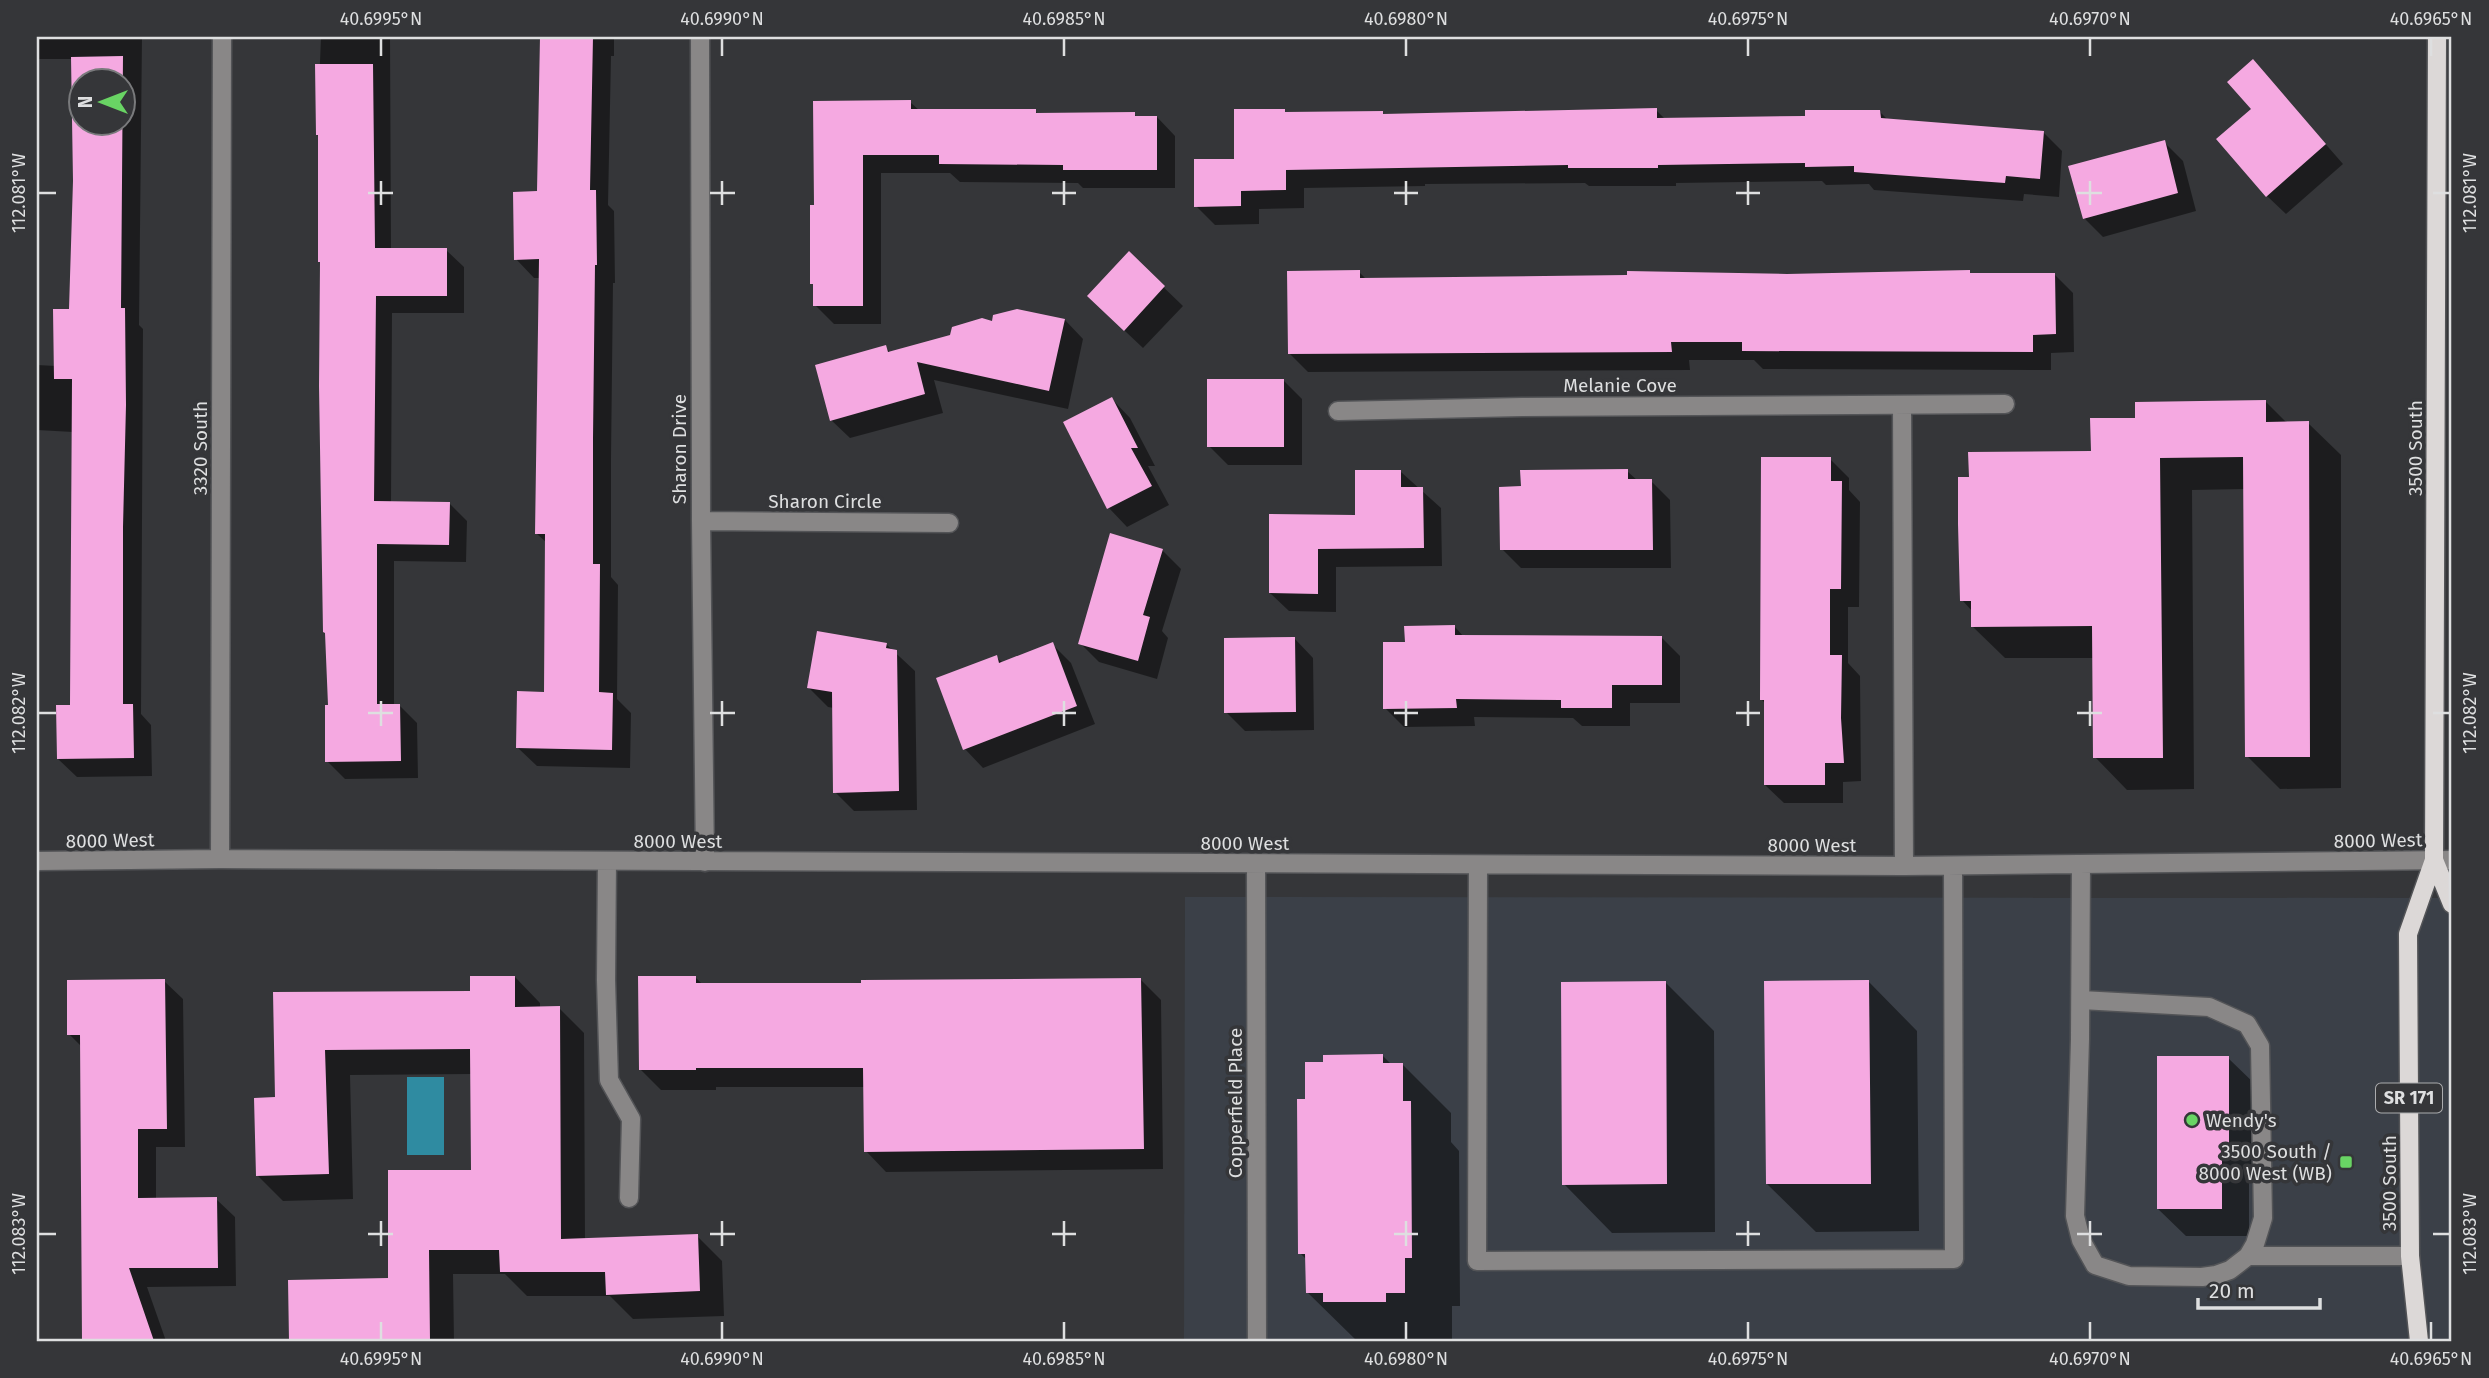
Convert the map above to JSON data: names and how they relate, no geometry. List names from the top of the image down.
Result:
{
  "streets": {
    "main road": ["3500 South", "SR 171"],
    "street": [
      "Melanie Cove",
      "3320 South",
      "Sharon Drive",
      "Sharon Circle",
      "8000 West",
      "Copperfield Place"
    ]
  },
  "crossings": [
    ["3320 South", "8000 West"],
    ["3500 South", "8000 West"],
    ["Sharon Drive", "Sharon Circle"],
    ["Sharon Drive", "8000 West"],
    ["8000 West", "Copperfield Place"]
  ],
  "places": {
    "other": ["Wendy's"],
    "transit": ["3500 South / 8000 West (WB)"]
  },
  "scale_bar": "20 m",
  "north": "left",
  "coordinates": [
    "40.6995°N",
    "40.6990°N",
    "40.6985°N",
    "40.6980°N",
    "40.6975°N",
    "40.6970°N",
    "40.6965°N",
    "112.081°W",
    "112.082°W",
    "112.083°W"
  ]
}
